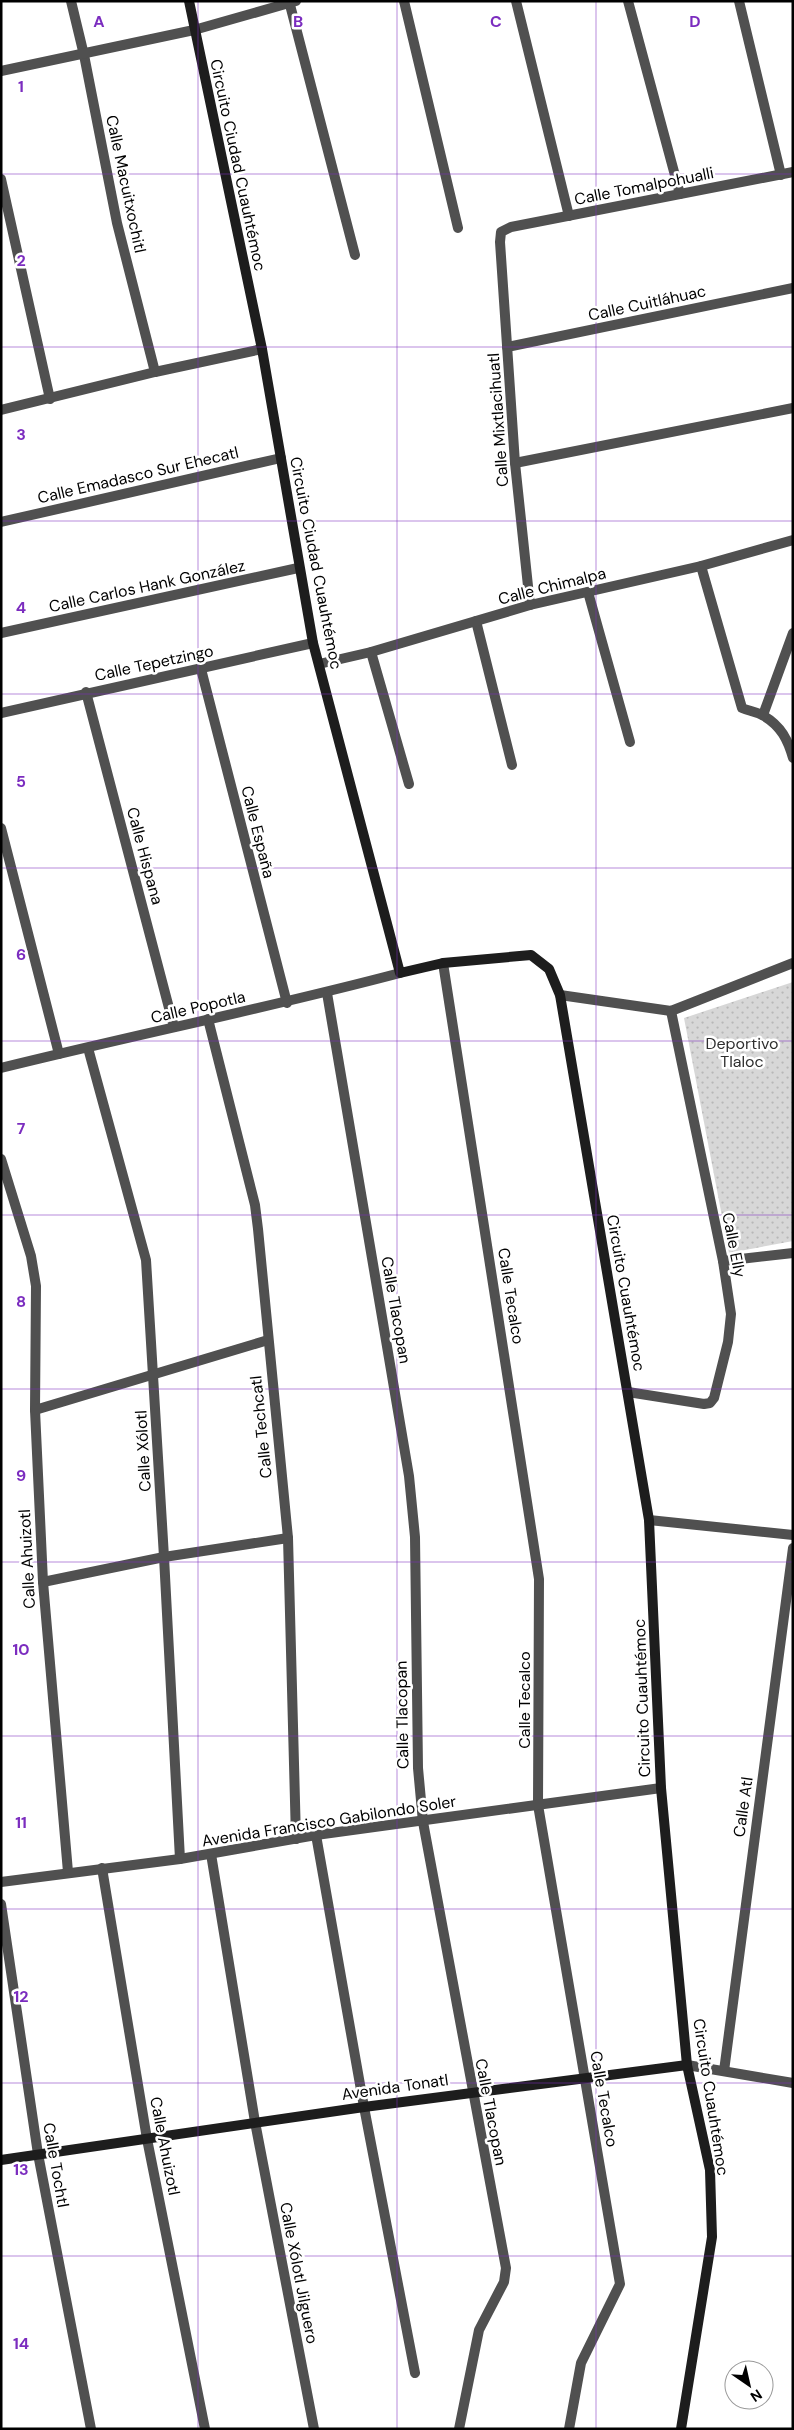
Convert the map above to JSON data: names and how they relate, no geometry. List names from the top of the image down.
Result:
{
  "streets": {
    "street": [
      "Circuito Ciudad Cuauhtémoc",
      "Calle Macuitxochitl",
      "Calle Tomalpohualli",
      "Calle Cuitláhuac",
      "Calle Mixtlacihuatl",
      "Calle Emadasco Sur Ehecatl",
      "Calle Carlos Hank González",
      "Calle Chimalpa",
      "Calle Tepetzingo",
      "Calle España",
      "Calle Hispana",
      "Calle Popotla",
      "Calle Elly",
      "Circuito Cuauhtémoc",
      "Calle Tecalco",
      "Calle Tlacopan",
      "Calle Techcatl",
      "Calle Xólotl",
      "Calle Ahuizotl",
      "Calle Atl",
      "Avenida Francisco Gabilondo Soler",
      "Avenida Tonatl",
      "Calle Tochtl",
      "Calle Xólotl Jilguero"
    ]
  },
  "crossings": [
    ["Circuito Ciudad Cuauhtémoc", "Calle Emadasco Sur Ehecatl"],
    ["Circuito Ciudad Cuauhtémoc", "Calle Carlos Hank González"],
    ["Circuito Ciudad Cuauhtémoc", "Calle Chimalpa"],
    ["Circuito Ciudad Cuauhtémoc", "Calle Tepetzingo"],
    ["Circuito Ciudad Cuauhtémoc", "Calle Popotla"],
    ["Calle Tomalpohualli", "Calle Mixtlacihuatl"],
    ["Calle Cuitláhuac", "Calle Mixtlacihuatl"],
    ["Calle Mixtlacihuatl", "Calle Chimalpa"],
    ["Calle Tepetzingo", "Calle España"],
    ["Calle Tepetzingo", "Calle Hispana"],
    ["Calle España", "Calle Popotla"],
    ["Calle Hispana", "Calle Popotla"],
    ["Calle Popotla", "Calle Tlacopan"],
    ["Calle Popotla", "Calle Techcatl"],
    ["Calle Popotla", "Calle Xólotl"],
    ["Calle Elly", "Circuito Cuauhtémoc"],
    ["Circuito Cuauhtémoc", "Calle Tecalco"],
    ["Circuito Cuauhtémoc", "Avenida Francisco Gabilondo Soler"],
    ["Circuito Cuauhtémoc", "Avenida Tonatl"],
    ["Calle Tecalco", "Avenida Francisco Gabilondo Soler"],
    ["Calle Tecalco", "Avenida Tonatl"],
    ["Calle Tlacopan", "Avenida Francisco Gabilondo Soler"],
    ["Calle Tlacopan", "Avenida Tonatl"],
    ["Calle Techcatl", "Avenida Francisco Gabilondo Soler"],
    ["Calle Xólotl", "Avenida Francisco Gabilondo Soler"],
    ["Calle Ahuizotl", "Avenida Francisco Gabilondo Soler"],
    ["Calle Ahuizotl", "Avenida Tonatl"],
    ["Calle Atl", "Avenida Tonatl"],
    ["Avenida Tonatl", "Calle Tochtl"],
    ["Avenida Tonatl", "Calle Xólotl Jilguero"]
  ],
  "parks": ["Deportivo Tlaloc"],
  "north": "bottom right",
  "grid": {
    "columns": [
      "A",
      "B",
      "C",
      "D"
    ],
    "rows": [
      "1",
      "2",
      "3",
      "4",
      "5",
      "6",
      "7",
      "8",
      "9",
      "10",
      "11",
      "12",
      "13",
      "14"
    ]
  }
}
